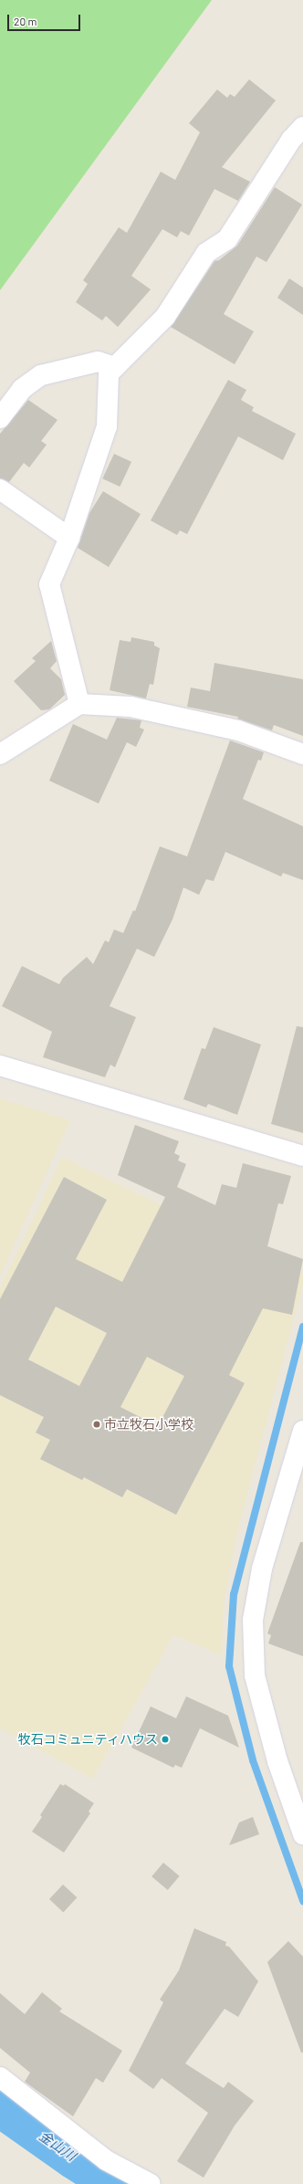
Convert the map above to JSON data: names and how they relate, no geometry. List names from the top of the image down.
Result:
{
  "water": ["金山川"],
  "places": ["市立牧石小学校", "牧石コミュニティハウス"],
  "scale_bar": "20 m"
}
